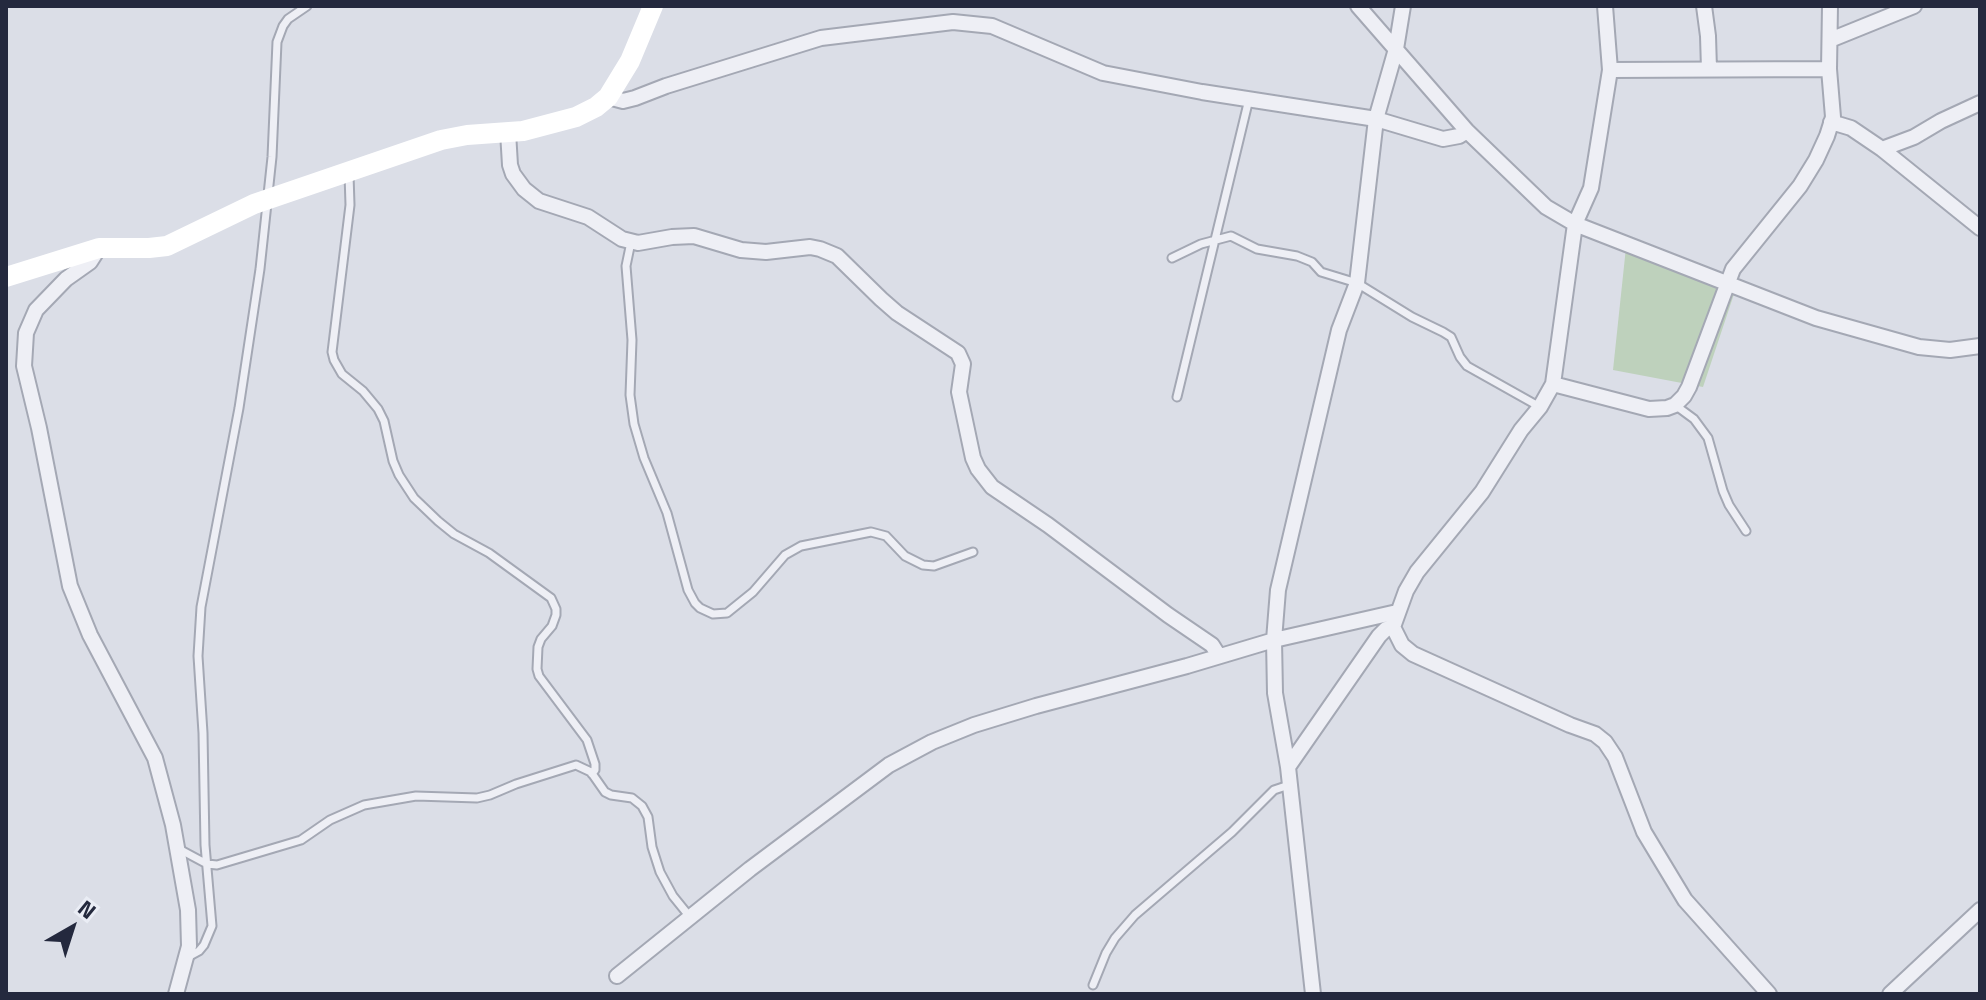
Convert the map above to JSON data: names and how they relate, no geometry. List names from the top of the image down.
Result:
{
  "north": "top right"
}
